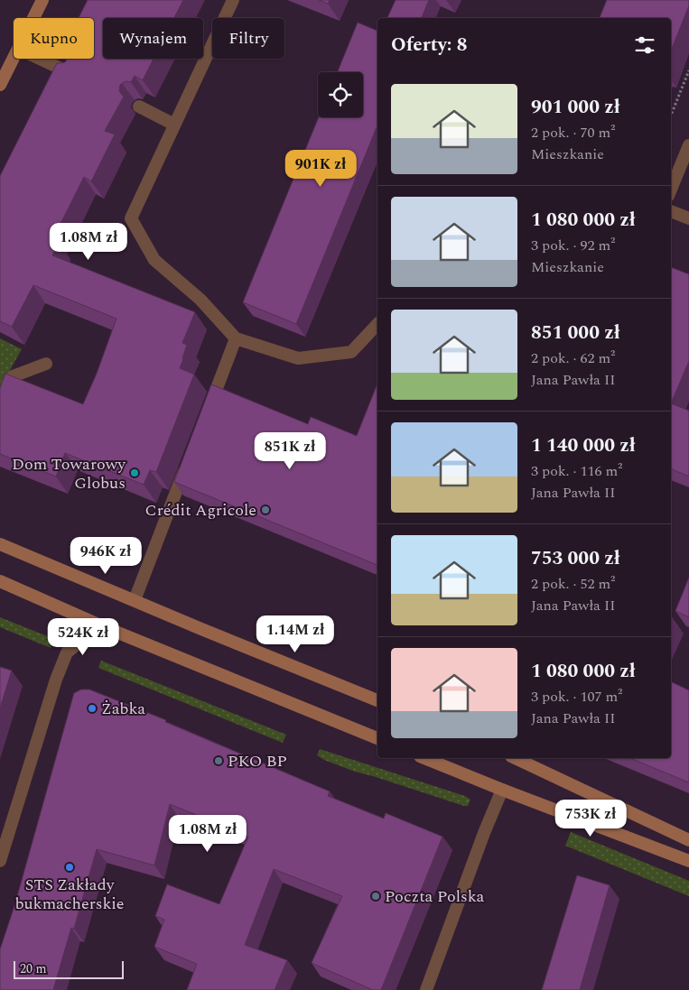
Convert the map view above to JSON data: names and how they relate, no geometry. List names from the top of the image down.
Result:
{
  "places": [
    "Dom Towarowy Globus",
    "Crédit Agricole",
    "Żabka",
    "PKO BP",
    "STS Zakłady bukmacherskie",
    "Poczta Polska"
  ],
  "scale_bar": "20 m",
  "page": {
    "chip": ["Kupno", "Wynajem", "Filtry"],
    "heading": "Oferty: 8",
    "list": [
      {
        "name": "901 000 zł",
        "note": "2 pok. · 70 m² · Mieszkanie"
      },
      {
        "name": "1 080 000 zł",
        "note": "3 pok. · 92 m² · Mieszkanie"
      },
      {
        "name": "851 000 zł",
        "note": "2 pok. · 62 m² · Jana Pawła II"
      },
      {
        "name": "1 140 000 zł",
        "note": "3 pok. · 116 m² · Jana Pawła II"
      },
      {
        "name": "753 000 zł",
        "note": "2 pok. · 52 m² · Jana Pawła II"
      },
      {
        "name": "1 080 000 zł",
        "note": "3 pok. · 107 m² · Jana Pawła II"
      }
    ],
    "price": [
      "901K zł",
      "1.08M zł",
      "851K zł",
      "946K zł",
      "1.14M zł",
      "524K zł",
      "753K zł",
      "1.08M zł"
    ],
    "scale": "20 m"
  }
}
